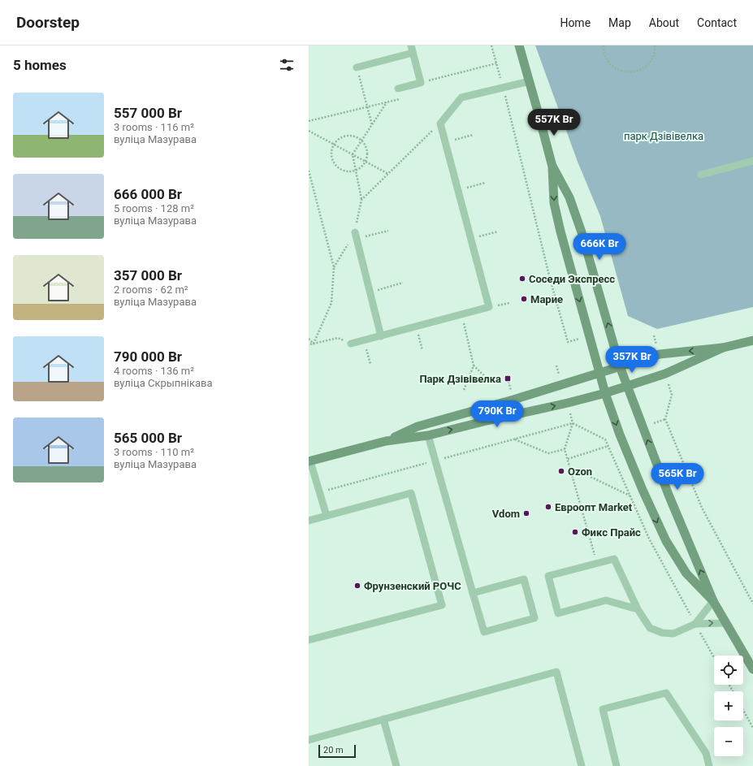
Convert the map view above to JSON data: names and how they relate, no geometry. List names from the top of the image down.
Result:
{
  "parks": ["парк Дзівівелка"],
  "places": {
    "other": [
      "Соседи Экспресс",
      "Марие",
      "Ozon",
      "Евроопт Market",
      "Vdom",
      "Фикс Прайс",
      "Фрунзенский РОЧС"
    ],
    "transit": ["Парк Дзівівелка"]
  },
  "scale_bar": "20 m",
  "page": {
    "header": "Doorstep",
    "nav": [
      "Home",
      "Map",
      "About",
      "Contact"
    ],
    "heading": "5 homes",
    "list": [
      {
        "name": "557 000 Br",
        "note": "3 rooms · 116 m² · вуліца Мазурава"
      },
      {
        "name": "666 000 Br",
        "note": "5 rooms · 128 m² · вуліца Мазурава"
      },
      {
        "name": "357 000 Br",
        "note": "2 rooms · 62 m² · вуліца Мазурава"
      },
      {
        "name": "790 000 Br",
        "note": "4 rooms · 136 m² · вуліца Скрыпнікава"
      },
      {
        "name": "565 000 Br",
        "note": "3 rooms · 110 m² · вуліца Мазурава"
      }
    ],
    "price": [
      "557K Br",
      "666K Br",
      "357K Br",
      "790K Br",
      "565K Br"
    ],
    "map_buttons": ["+", "−"],
    "scale": "20 m"
  }
}
